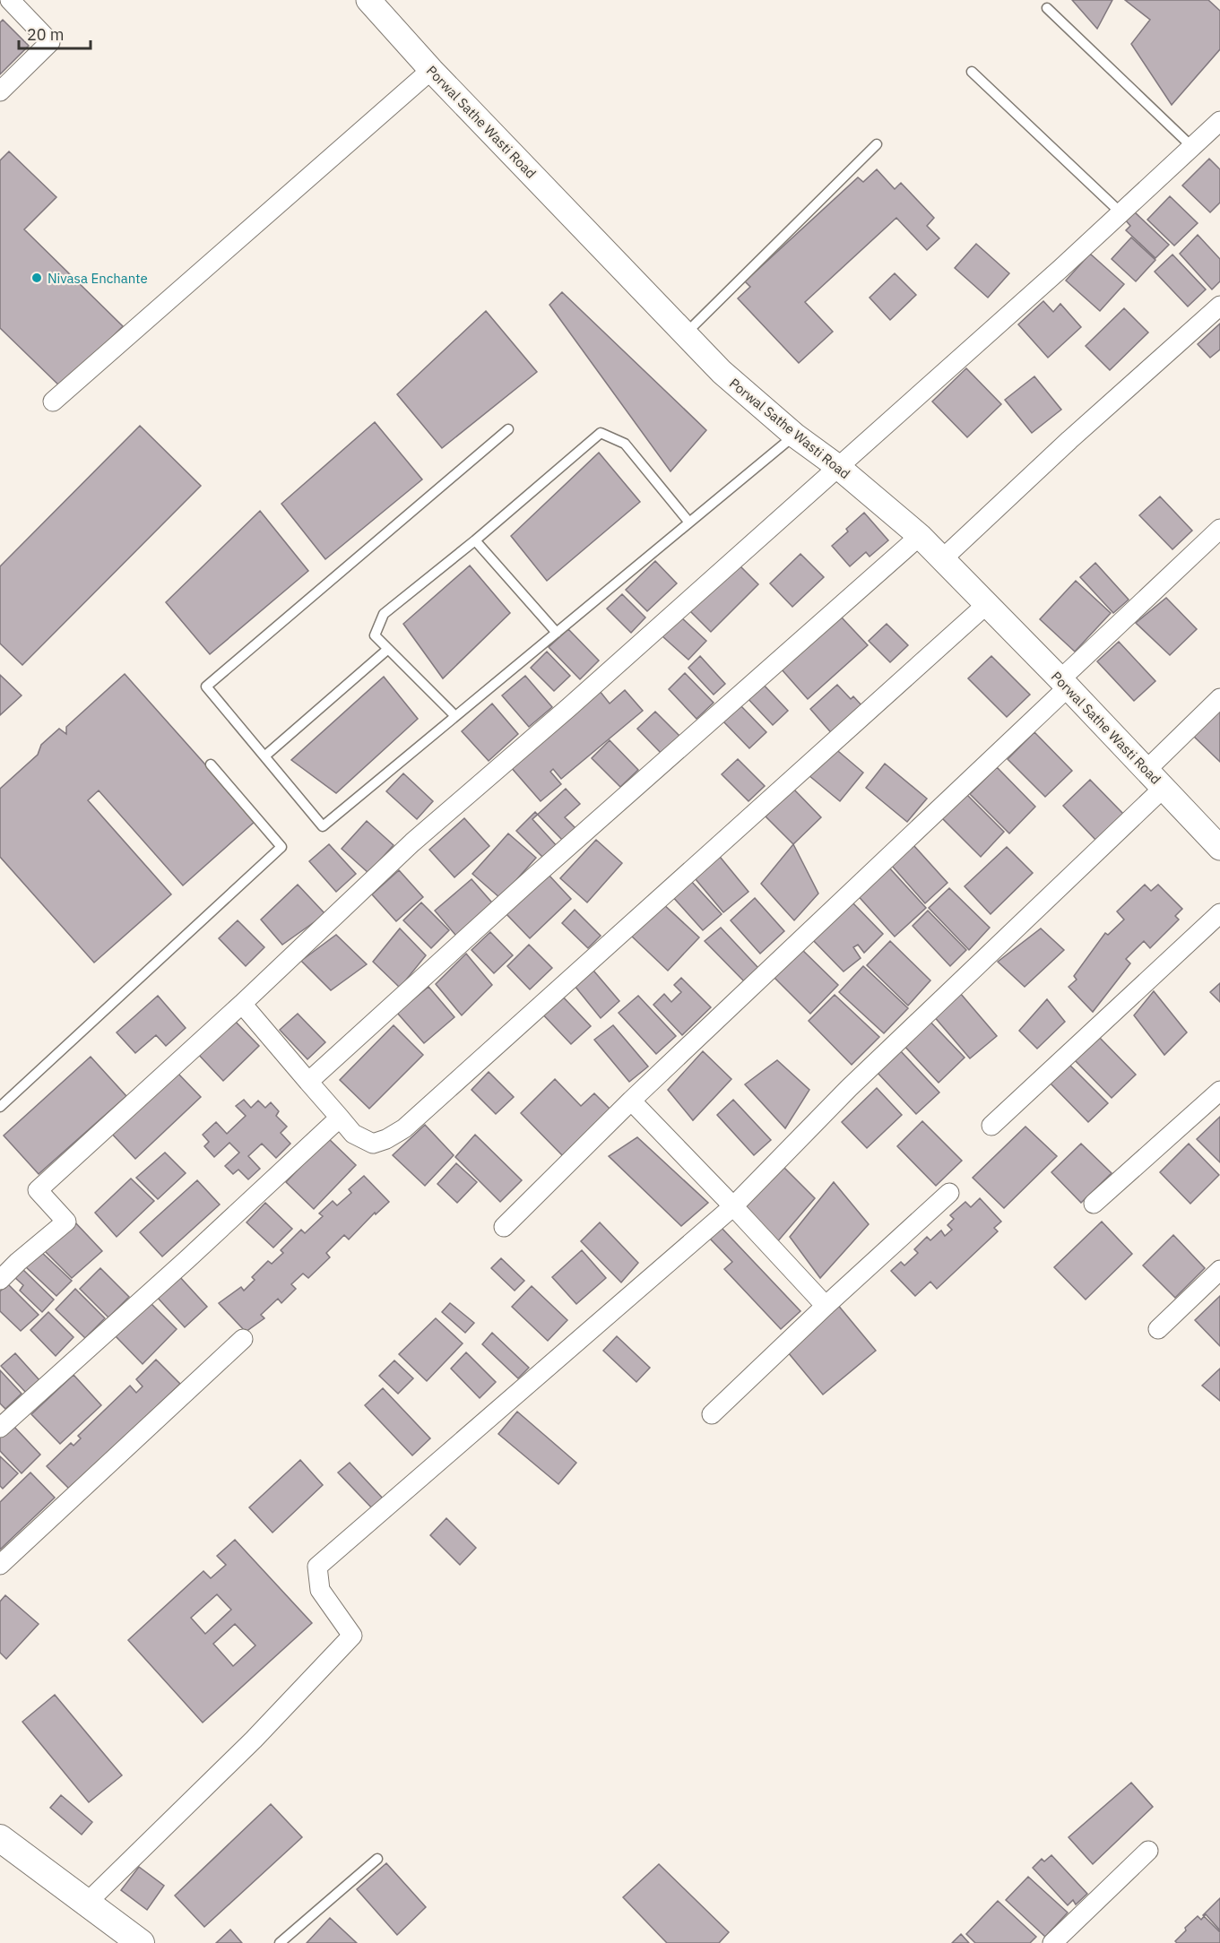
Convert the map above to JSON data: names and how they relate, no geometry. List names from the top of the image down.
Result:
{
  "streets": {
    "street": ["Porwal Sathe Wasti Road"]
  },
  "places": ["Nivasa Enchante"],
  "scale_bar": "20 m"
}
